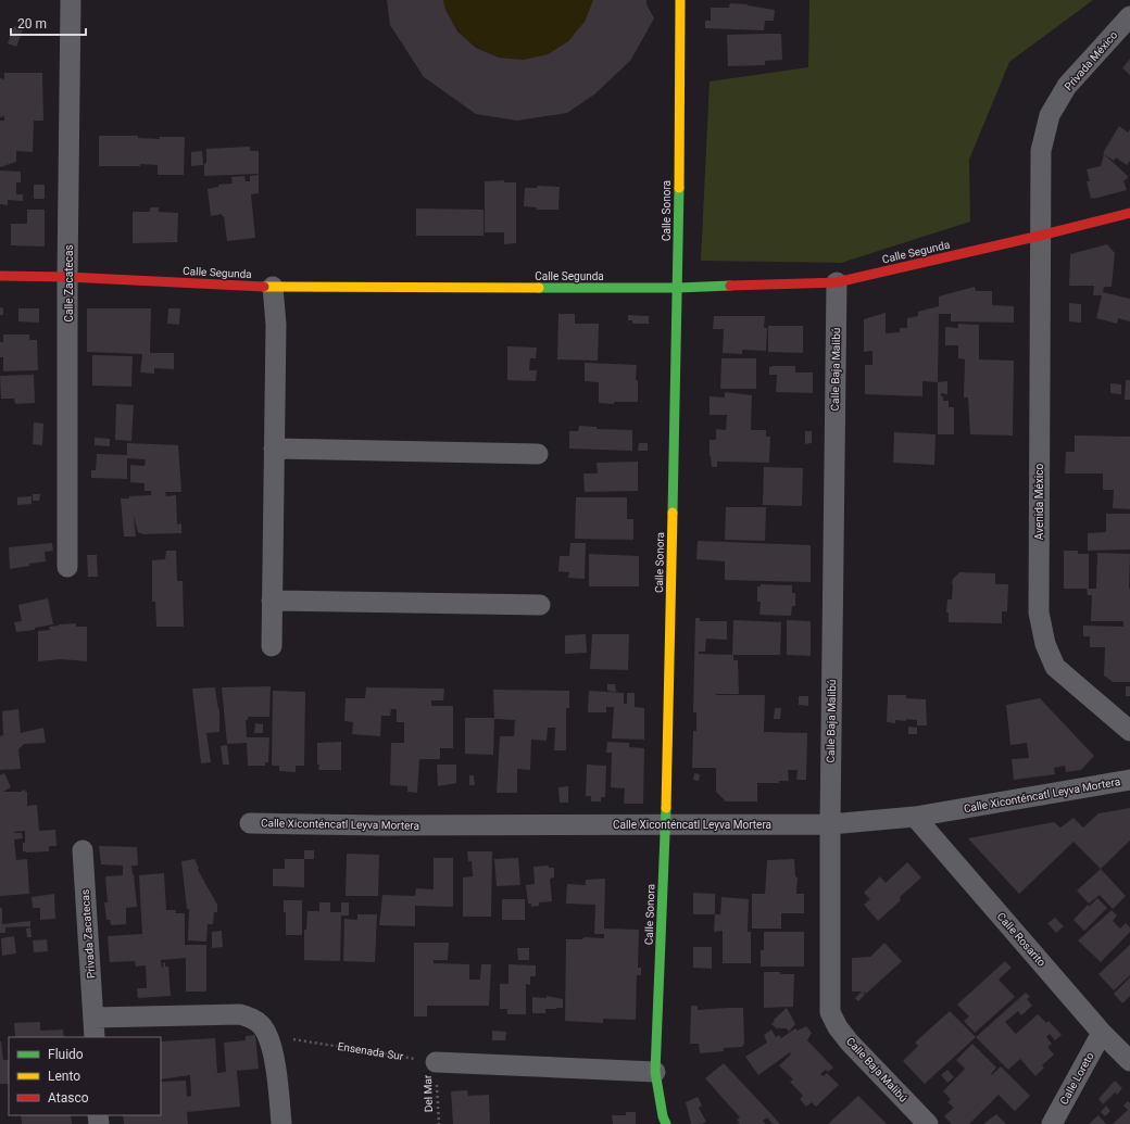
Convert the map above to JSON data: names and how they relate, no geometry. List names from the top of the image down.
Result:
{
  "streets": {
    "street": [
      "Privada México",
      "Calle Sonora",
      "Calle Segunda",
      "Calle Zacatecas",
      "Calle Baja Malibú",
      "Avenida México",
      "Calle Xiconténcatl Leyva Mortera",
      "Privada Zacatecas",
      "Calle Rosarito",
      "Calle Loreto"
    ],
    "path": ["Ensenada Sur", "Del Mar"]
  },
  "crossings": [
    ["Privada México", "Calle Segunda"],
    ["Privada México", "Avenida México"],
    ["Calle Sonora", "Calle Segunda"],
    ["Calle Sonora", "Calle Xiconténcatl Leyva Mortera"],
    ["Calle Segunda", "Calle Zacatecas"],
    ["Calle Segunda", "Calle Baja Malibú"],
    ["Calle Segunda", "Avenida México"],
    ["Calle Baja Malibú", "Calle Xiconténcatl Leyva Mortera"],
    ["Calle Xiconténcatl Leyva Mortera", "Calle Rosarito"],
    ["Calle Rosarito", "Calle Loreto"],
    ["Ensenada Sur", "Del Mar"]
  ],
  "legend": ["Fluido", "Lento", "Atasco"],
  "scale_bar": "20 m"
}
